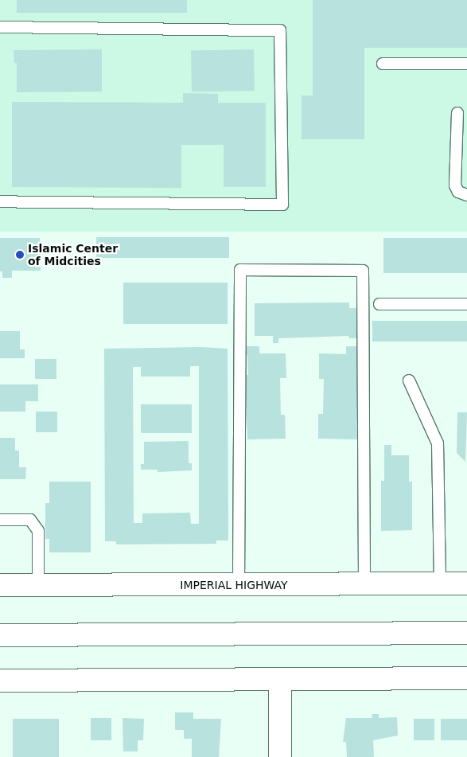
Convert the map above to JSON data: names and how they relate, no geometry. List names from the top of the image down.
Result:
{
  "streets": {
    "main road": ["IMPERIAL HIGHWAY"]
  },
  "places": ["Islamic Center of Midcities"]
}
